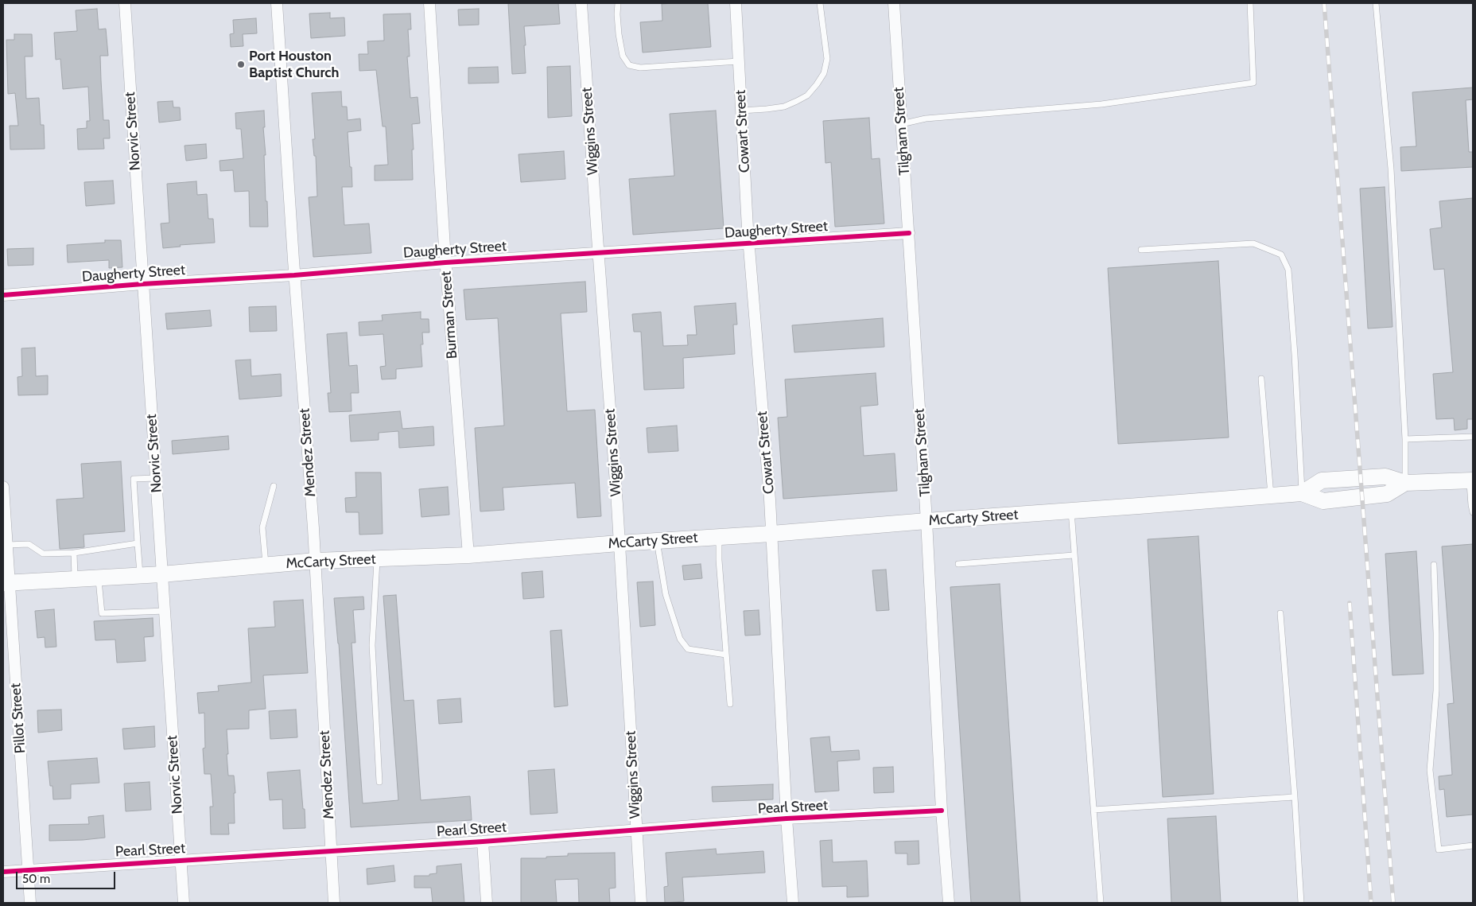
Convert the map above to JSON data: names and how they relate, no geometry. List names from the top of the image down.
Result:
{
  "streets": {
    "main road": ["McCarty Street"],
    "street": [
      "Norvic Street",
      "Wiggins Street",
      "Cowart Street",
      "Tilgham Street",
      "Daugherty Street",
      "Burman Street",
      "Mendez Street",
      "Pillot Street",
      "Pearl Street"
    ]
  },
  "crossings": [
    ["Norvic Street", "Daugherty Street"],
    ["Norvic Street", "McCarty Street"],
    ["Norvic Street", "Pearl Street"],
    ["Wiggins Street", "Daugherty Street"],
    ["Wiggins Street", "McCarty Street"],
    ["Wiggins Street", "Pearl Street"],
    ["Cowart Street", "Daugherty Street"],
    ["Cowart Street", "McCarty Street"],
    ["Cowart Street", "Pearl Street"],
    ["Tilgham Street", "Daugherty Street"],
    ["Tilgham Street", "McCarty Street"],
    ["Tilgham Street", "Pearl Street"],
    ["Daugherty Street", "Burman Street"],
    ["Daugherty Street", "Mendez Street"],
    ["Burman Street", "McCarty Street"],
    ["Mendez Street", "McCarty Street"],
    ["Mendez Street", "Pearl Street"],
    ["McCarty Street", "Pillot Street"],
    ["Pillot Street", "Pearl Street"]
  ],
  "places": ["Port Houston Baptist Church"],
  "scale_bar": "50 m"
}
